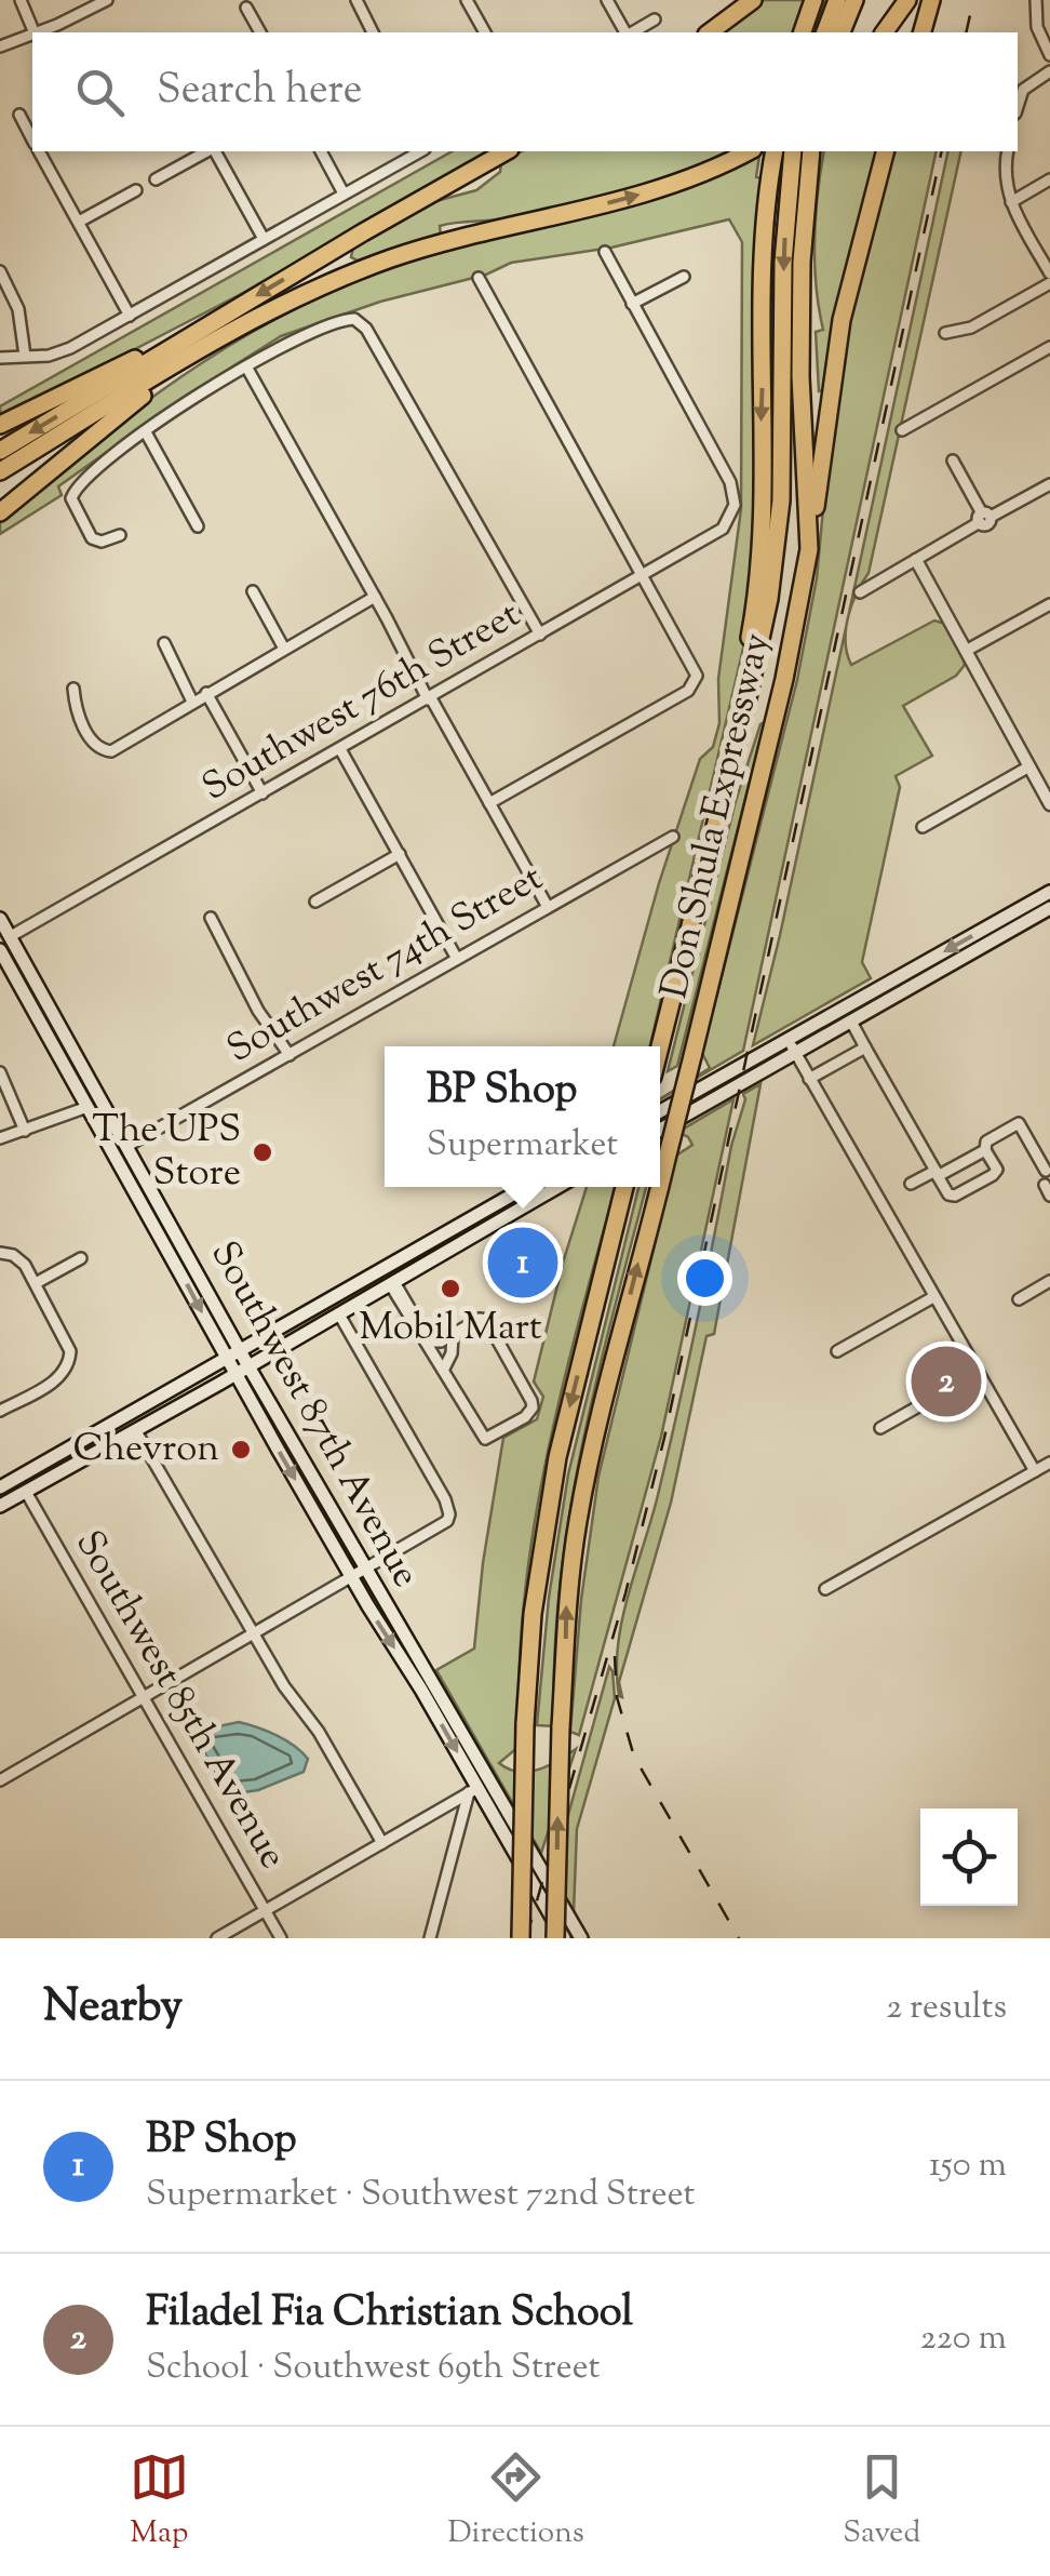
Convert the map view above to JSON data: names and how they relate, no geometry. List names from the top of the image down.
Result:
{
  "streets": {
    "highway": ["Don Shula Expressway"],
    "main road": ["Southwest 87th Avenue"],
    "street": ["Southwest 76th Street", "Southwest 74th Street", "Southwest 85th Avenue"]
  },
  "crossings": [
    ["Southwest 76th Street", "Southwest 87th Avenue"],
    ["Southwest 74th Street", "Southwest 87th Avenue"]
  ],
  "places": ["The UPS Store", "Mobil Mart", "Chevron"],
  "page": {
    "search": "Search here",
    "popup": ["BP Shop", "Supermarket"],
    "pins": ["1", "2"],
    "heading": ["Nearby", "2 results"],
    "list": [
      {
        "mark": "1",
        "name": "BP Shop",
        "note": "Supermarket · Southwest 72nd Street",
        "value": "150 m"
      },
      {
        "mark": "2",
        "name": "Filadel Fia Christian School",
        "note": "School · Southwest 69th Street",
        "value": "220 m"
      }
    ],
    "nav": ["Map", "Directions", "Saved"]
  }
}
